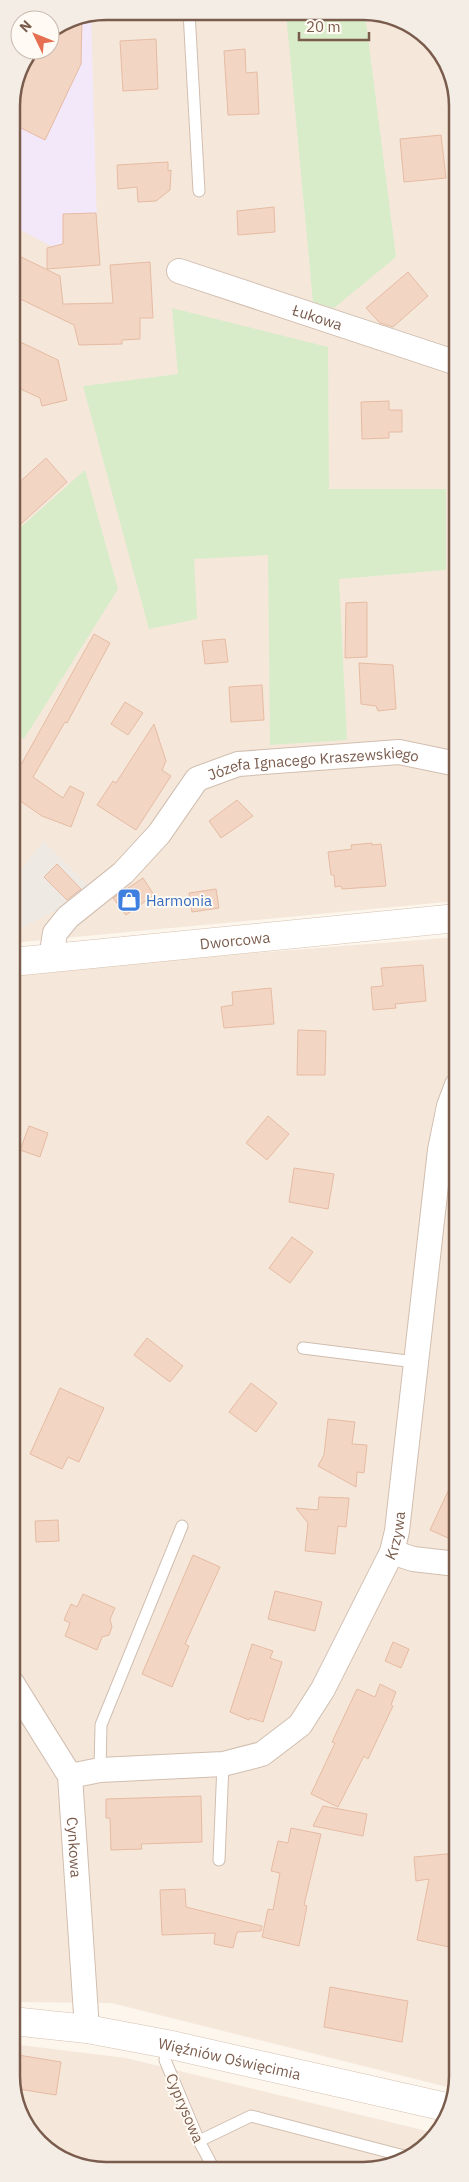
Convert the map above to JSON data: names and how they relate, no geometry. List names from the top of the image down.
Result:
{
  "streets": {
    "street": [
      "Łukowa",
      "Józefa Ignacego Kraszewskiego",
      "Dworcowa",
      "Krzywa",
      "Cynkowa",
      "Więźniów Oświęcimia"
    ],
    "lane": ["Cyprysowa"]
  },
  "crossings": [
    ["Józefa Ignacego Kraszewskiego", "Dworcowa"],
    ["Krzywa", "Cynkowa"],
    ["Cynkowa", "Więźniów Oświęcimia"],
    ["Więźniów Oświęcimia", "Cyprysowa"]
  ],
  "places": {
    "shop": ["Harmonia"]
  },
  "scale_bar": "20 m",
  "north": "top left"
}
